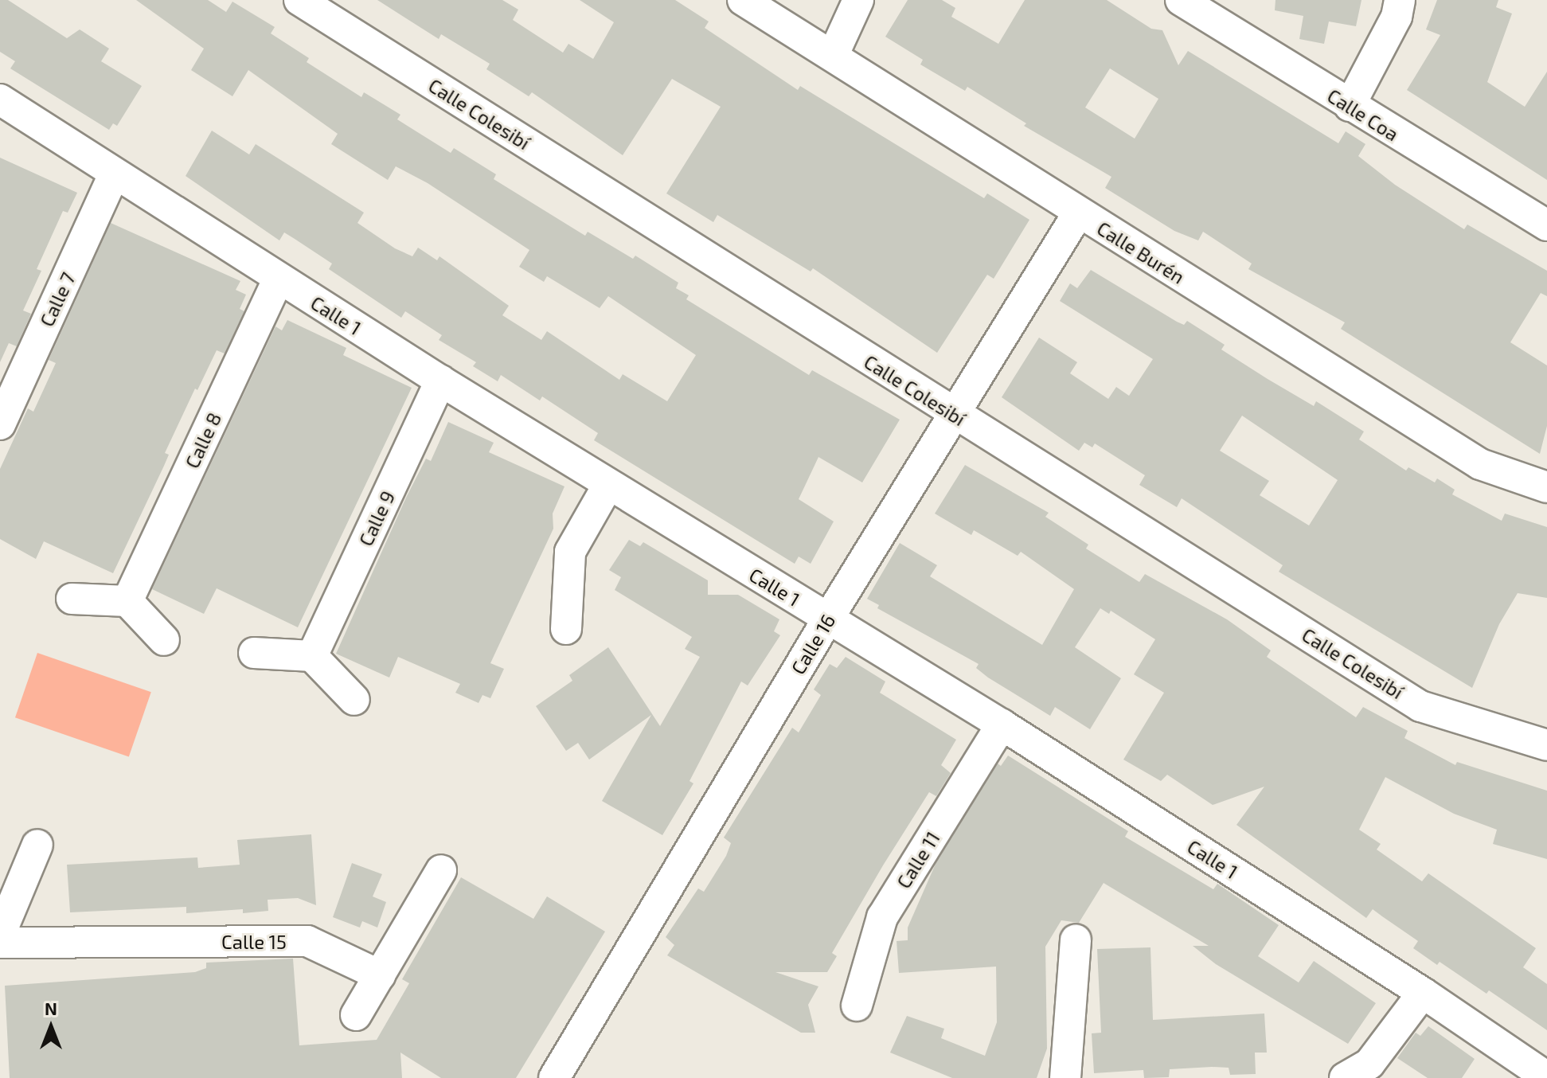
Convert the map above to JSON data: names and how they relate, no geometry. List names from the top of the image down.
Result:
{
  "streets": {
    "street": [
      "Calle Colesibí",
      "Calle Coa",
      "Calle Burén",
      "Calle 7",
      "Calle 1",
      "Calle 8",
      "Calle 9",
      "Calle 16",
      "Calle 11",
      "Calle 15"
    ]
  },
  "crossings": [
    ["Calle Colesibí", "Calle 16"],
    ["Calle Burén", "Calle 16"],
    ["Calle 7", "Calle 1"],
    ["Calle 1", "Calle 8"],
    ["Calle 1", "Calle 9"],
    ["Calle 1", "Calle 16"],
    ["Calle 1", "Calle 11"]
  ],
  "north": "top"
}
